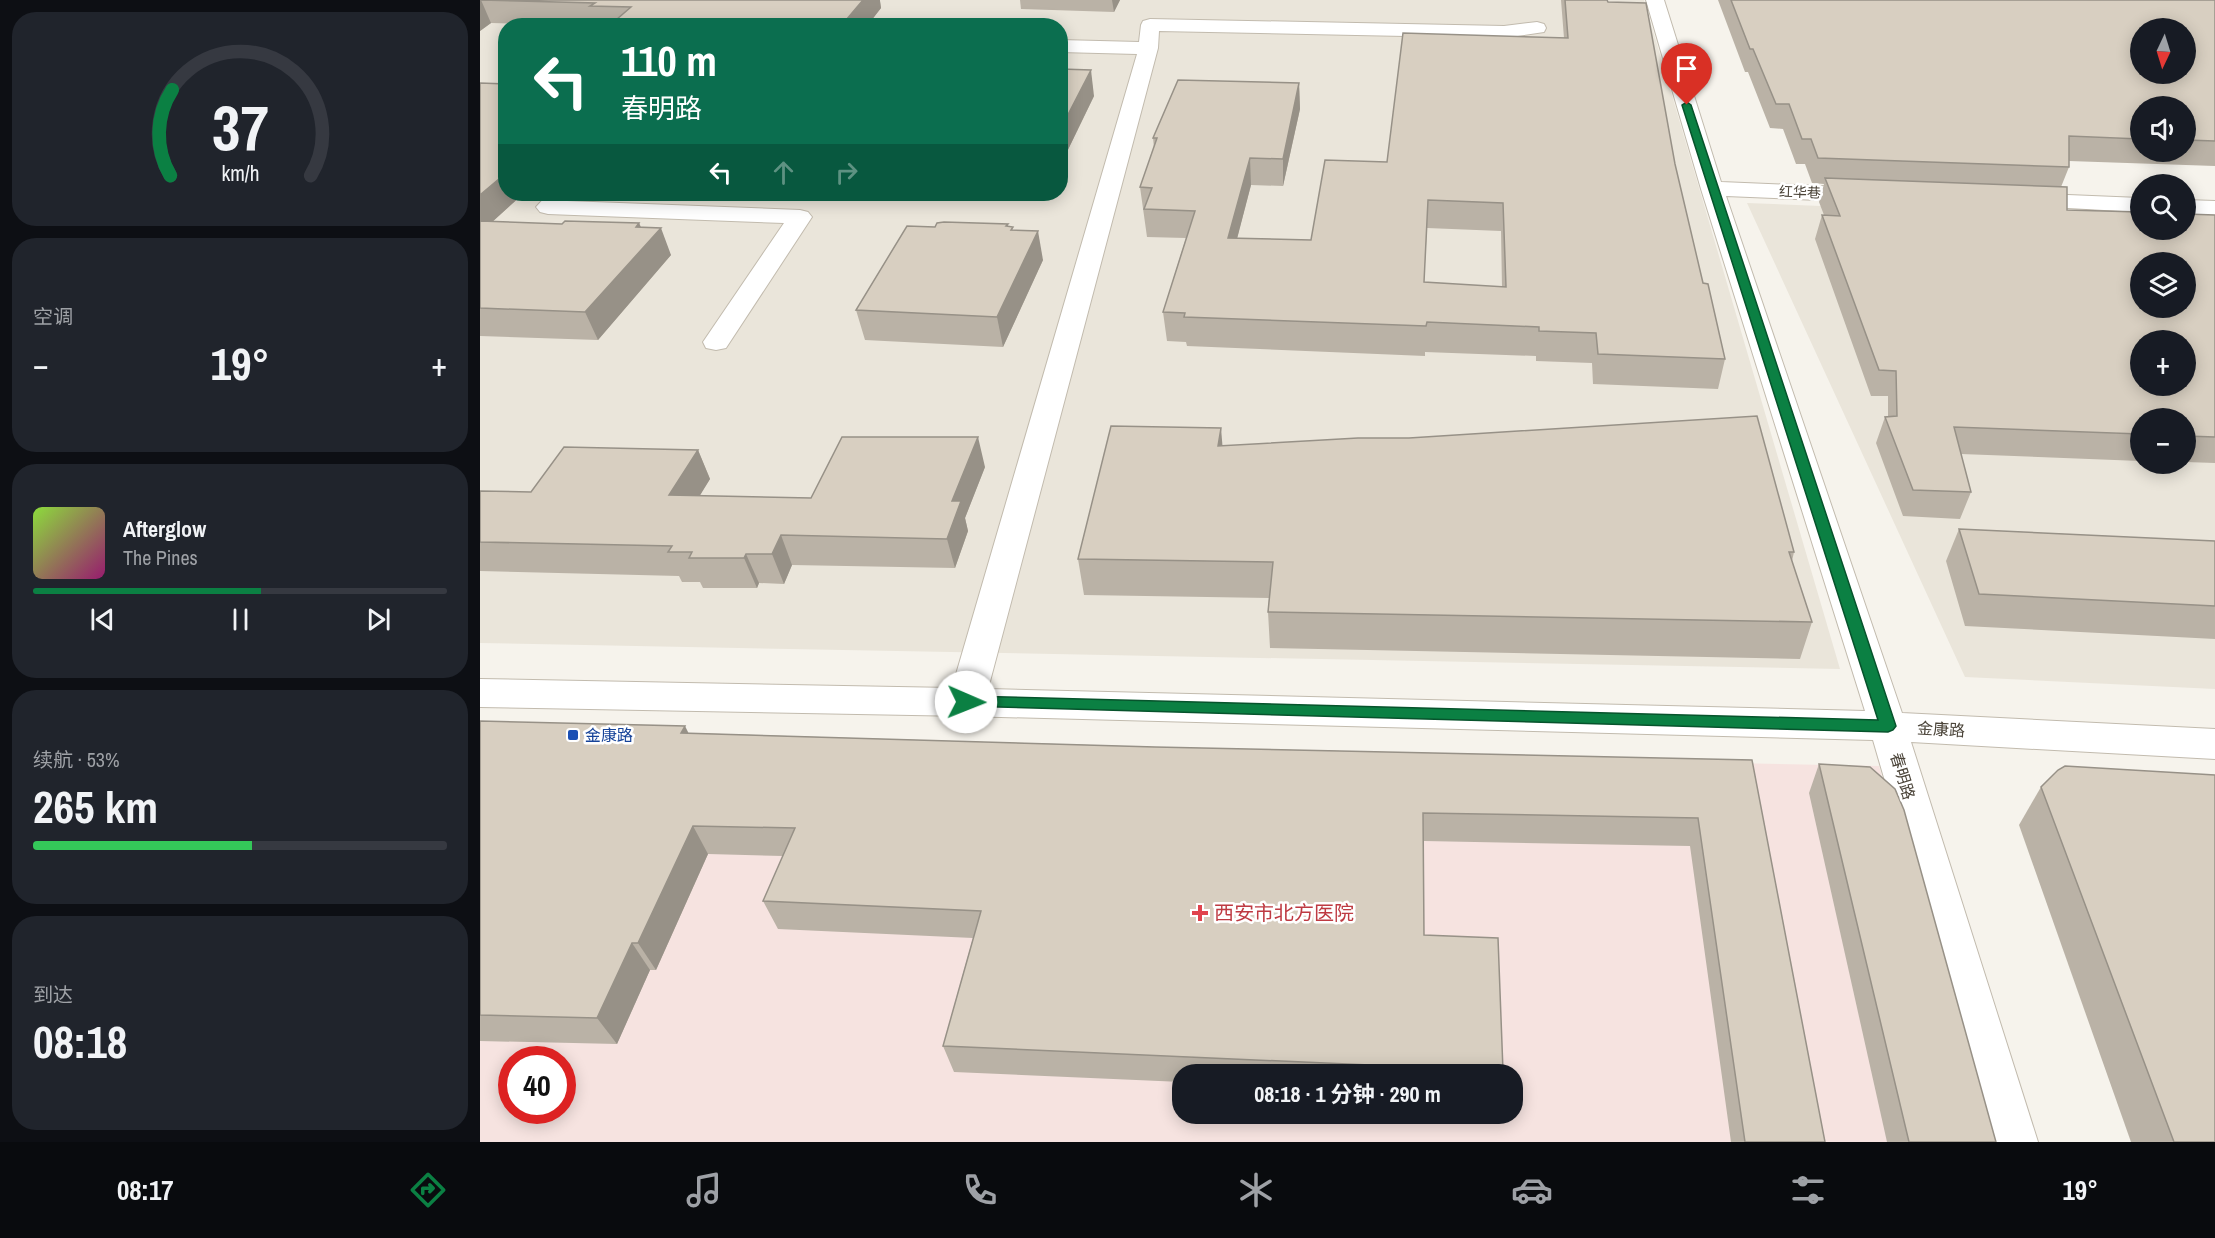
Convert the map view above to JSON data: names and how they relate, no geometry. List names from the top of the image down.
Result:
{
  "streets": {
    "street": ["红华巷", "金康路", "春明路"]
  },
  "crossings": [
    ["红华巷", "春明路"],
    ["金康路", "春明路"]
  ],
  "places": {
    "transit": ["金康路"],
    "health": ["西安市北方医院"]
  },
  "north": "bottom",
  "page": {
    "map_buttons": ["+", "−"],
    "turn": ["110 m", "春明路"],
    "tile": [
      "空调",
      ["续航 · 53%", "265 km"],
      ["到达", "08:18"]
    ],
    "heat": ["−", "19°", "+"],
    "song": ["Afterglow", "The Pines"],
    "limit": "40",
    "trip": "08:18 · 1 分钟 · 290 m",
    "tabs": ["08:17", "19°"],
    "gauge": ["37", "km/h"]
  }
}
